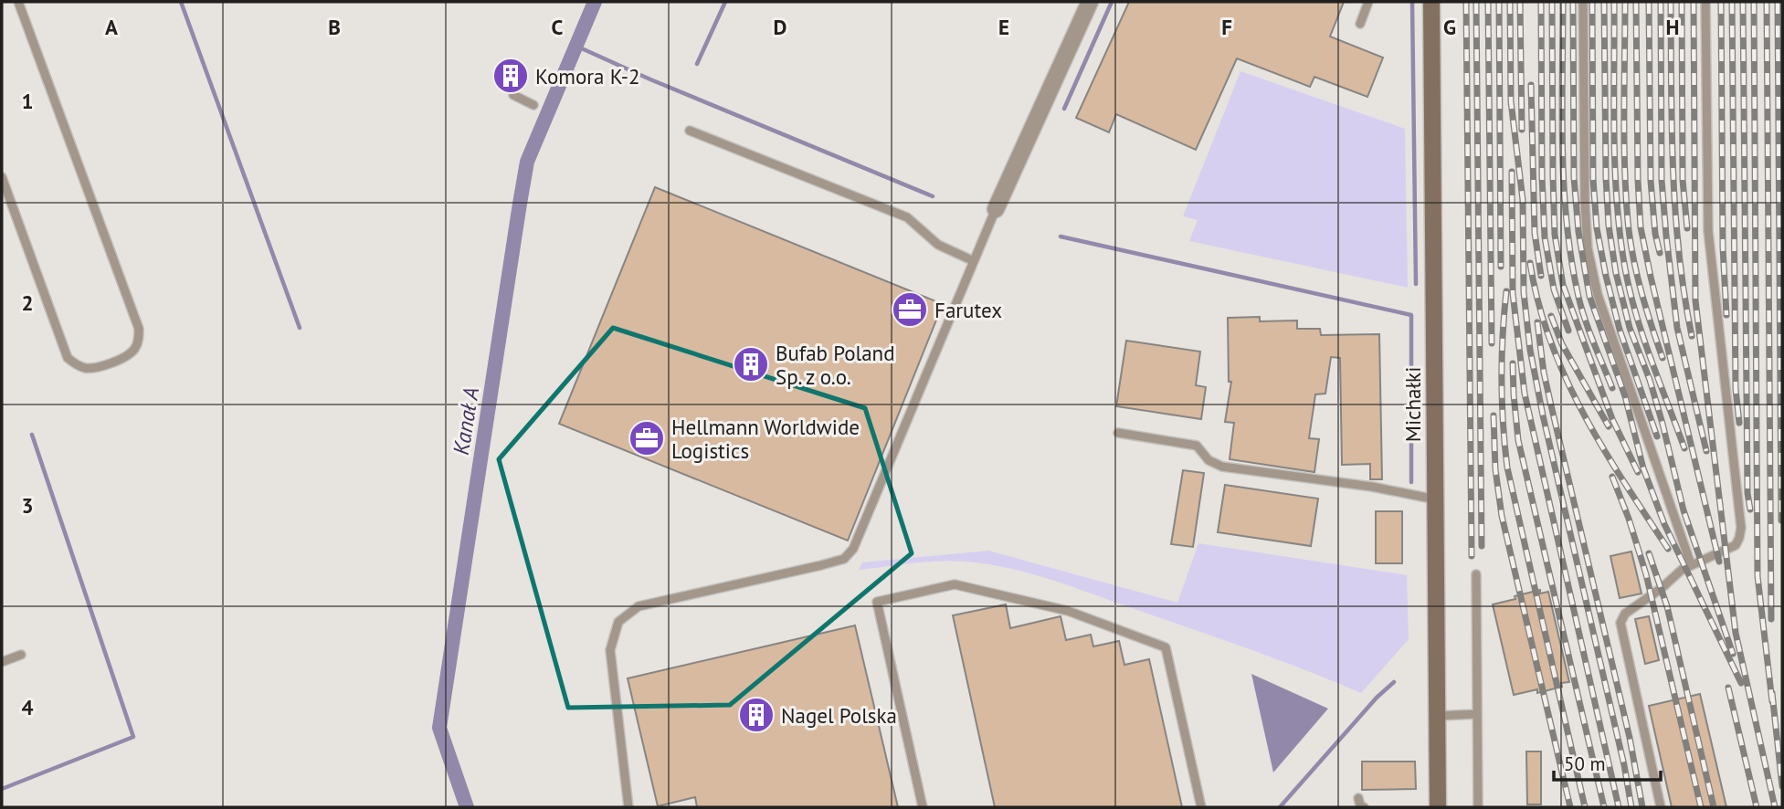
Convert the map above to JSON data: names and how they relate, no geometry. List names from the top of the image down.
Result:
{
  "streets": {
    "street": ["Michałki"]
  },
  "water": ["Kanał A"],
  "places": {
    "building": ["Komora K-2", "Bufab Poland Sp. z o.o.", "Nagel Polska"],
    "office": ["Farutex", "Hellmann Worldwide Logistics"]
  },
  "scale_bar": "50 m",
  "grid": {
    "columns": [
      "A",
      "B",
      "C",
      "D",
      "E",
      "F",
      "G",
      "H"
    ],
    "rows": [
      "1",
      "2",
      "3",
      "4"
    ]
  }
}
